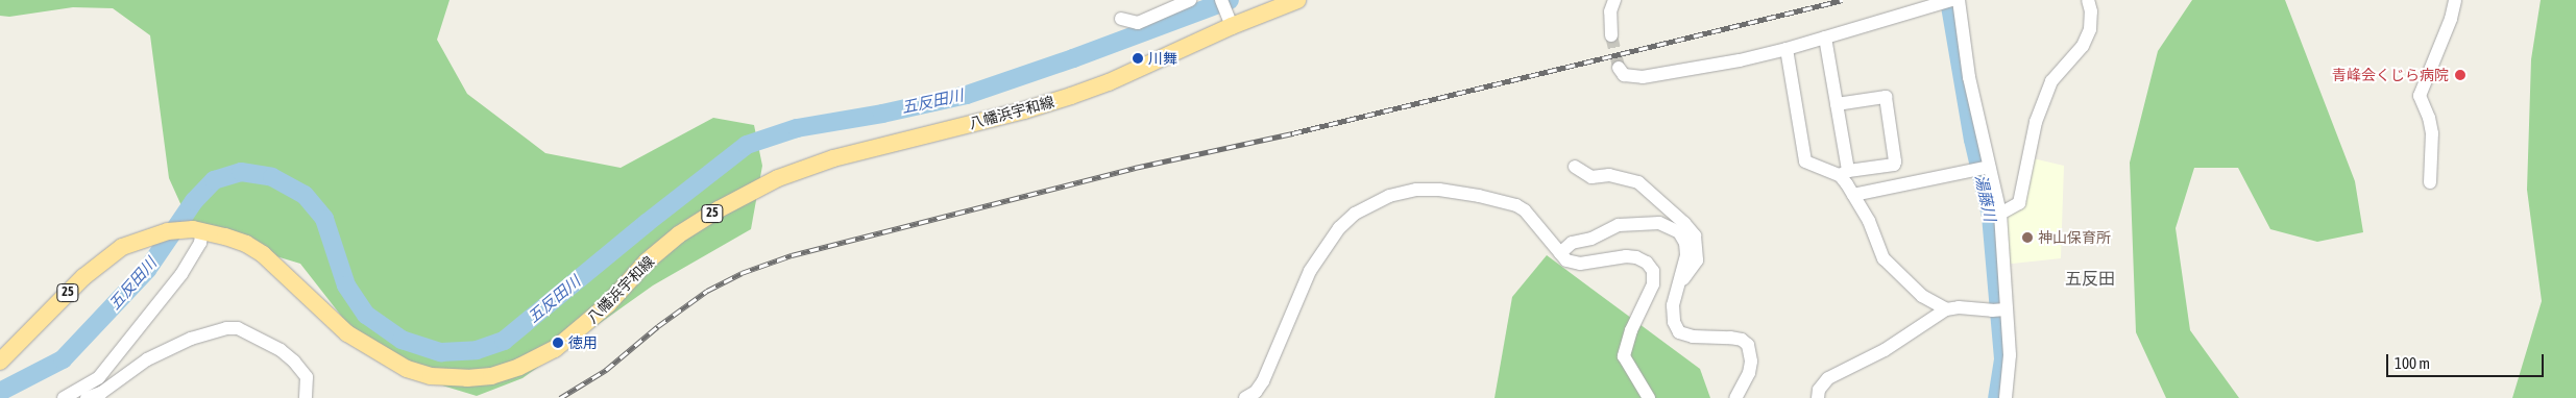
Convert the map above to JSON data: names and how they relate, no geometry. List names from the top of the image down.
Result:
{
  "streets": {
    "main road": ["八幡浜宇和線", "25"]
  },
  "districts": ["五反田"],
  "water": ["五反田川", "湯藤川"],
  "places": [
    "川舞",
    "青峰会くじら病院",
    "神山保育所",
    "徳用"
  ],
  "scale_bar": "100 m"
}
